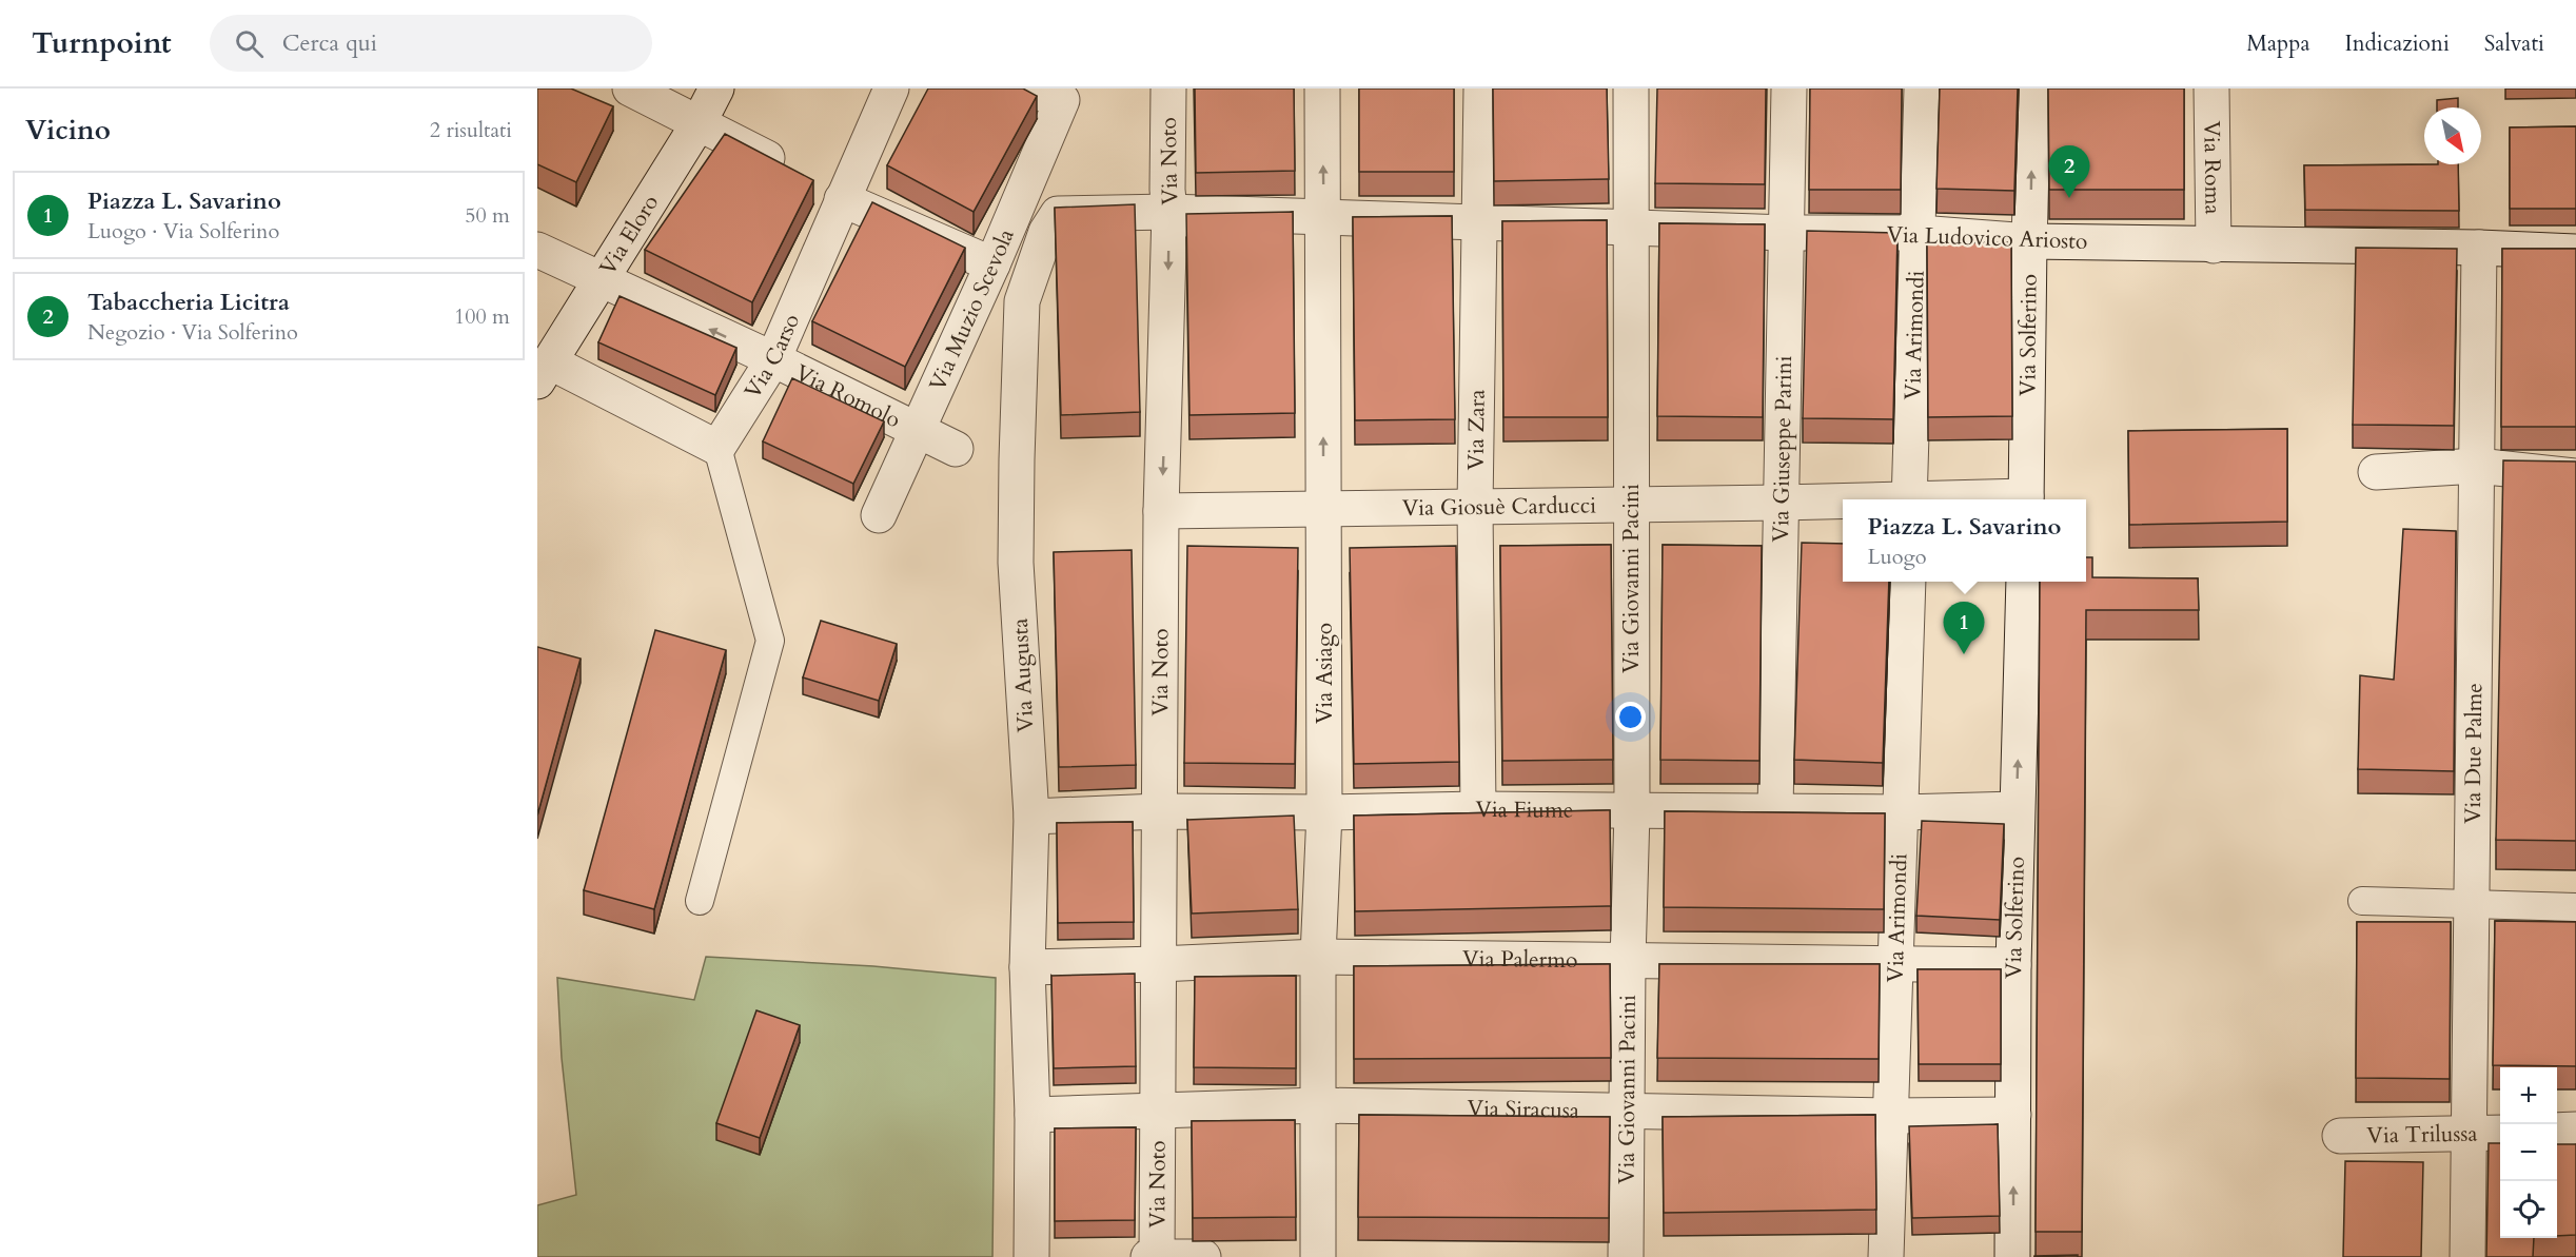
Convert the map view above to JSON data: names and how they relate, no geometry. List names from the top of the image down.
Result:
{
  "streets": {
    "street": [
      "Via Noto",
      "Via Roma",
      "Via Eloro",
      "Via Ludovico Ariosto",
      "Via Muzio Scevola",
      "Via Arimondi",
      "Via Solferino",
      "Via Carso",
      "Via Romolo",
      "Via Zara",
      "Via Giuseppe Parini",
      "Via Giosuè Carducci",
      "Via Giovanni Pacini",
      "Via Asiago",
      "Via Augusta",
      "Via Due Palme",
      "Via Fiume",
      "Via Palermo",
      "Via Siracusa",
      "Via Trilussa"
    ]
  },
  "crossings": [
    ["Via Noto", "Via Ludovico Ariosto"],
    ["Via Noto", "Via Giosuè Carducci"],
    ["Via Noto", "Via Augusta"],
    ["Via Noto", "Via Fiume"],
    ["Via Noto", "Via Palermo"],
    ["Via Noto", "Via Siracusa"],
    ["Via Roma", "Via Ludovico Ariosto"],
    ["Via Eloro", "Via Romolo"],
    ["Via Ludovico Ariosto", "Via Arimondi"],
    ["Via Ludovico Ariosto", "Via Solferino"],
    ["Via Ludovico Ariosto", "Via Zara"],
    ["Via Ludovico Ariosto", "Via Giuseppe Parini"],
    ["Via Ludovico Ariosto", "Via Giovanni Pacini"],
    ["Via Ludovico Ariosto", "Via Asiago"],
    ["Via Ludovico Ariosto", "Via Augusta"],
    ["Via Ludovico Ariosto", "Via Due Palme"],
    ["Via Muzio Scevola", "Via Romolo"],
    ["Via Arimondi", "Via Fiume"],
    ["Via Arimondi", "Via Palermo"],
    ["Via Arimondi", "Via Siracusa"],
    ["Via Solferino", "Via Fiume"],
    ["Via Solferino", "Via Palermo"],
    ["Via Solferino", "Via Siracusa"],
    ["Via Carso", "Via Romolo"],
    ["Via Zara", "Via Giosuè Carducci"],
    ["Via Zara", "Via Fiume"],
    ["Via Giuseppe Parini", "Via Giosuè Carducci"],
    ["Via Giuseppe Parini", "Via Fiume"],
    ["Via Giosuè Carducci", "Via Giovanni Pacini"],
    ["Via Giosuè Carducci", "Via Asiago"],
    ["Via Giovanni Pacini", "Via Fiume"],
    ["Via Giovanni Pacini", "Via Palermo"],
    ["Via Giovanni Pacini", "Via Siracusa"],
    ["Via Asiago", "Via Fiume"],
    ["Via Asiago", "Via Palermo"],
    ["Via Asiago", "Via Siracusa"],
    ["Via Augusta", "Via Fiume"],
    ["Via Augusta", "Via Palermo"],
    ["Via Augusta", "Via Siracusa"],
    ["Via Due Palme", "Via Trilussa"]
  ],
  "one_way": ["Via Solferino", "Via Asiago"],
  "north": "bottom right",
  "page": {
    "header": "Turnpoint",
    "search": "Cerca qui",
    "nav": ["Mappa", "Indicazioni", "Salvati"],
    "heading": ["Vicino", "2 risultati"],
    "pins": ["2", "1"],
    "list": [
      {
        "mark": "1",
        "name": "Piazza L. Savarino",
        "note": "Luogo · Via Solferino",
        "value": "50 m"
      },
      {
        "mark": "2",
        "name": "Tabaccheria Licitra",
        "note": "Negozio · Via Solferino",
        "value": "100 m"
      }
    ],
    "popup": ["Piazza L. Savarino", "Luogo"],
    "map_buttons": ["+", "−"]
  }
}
